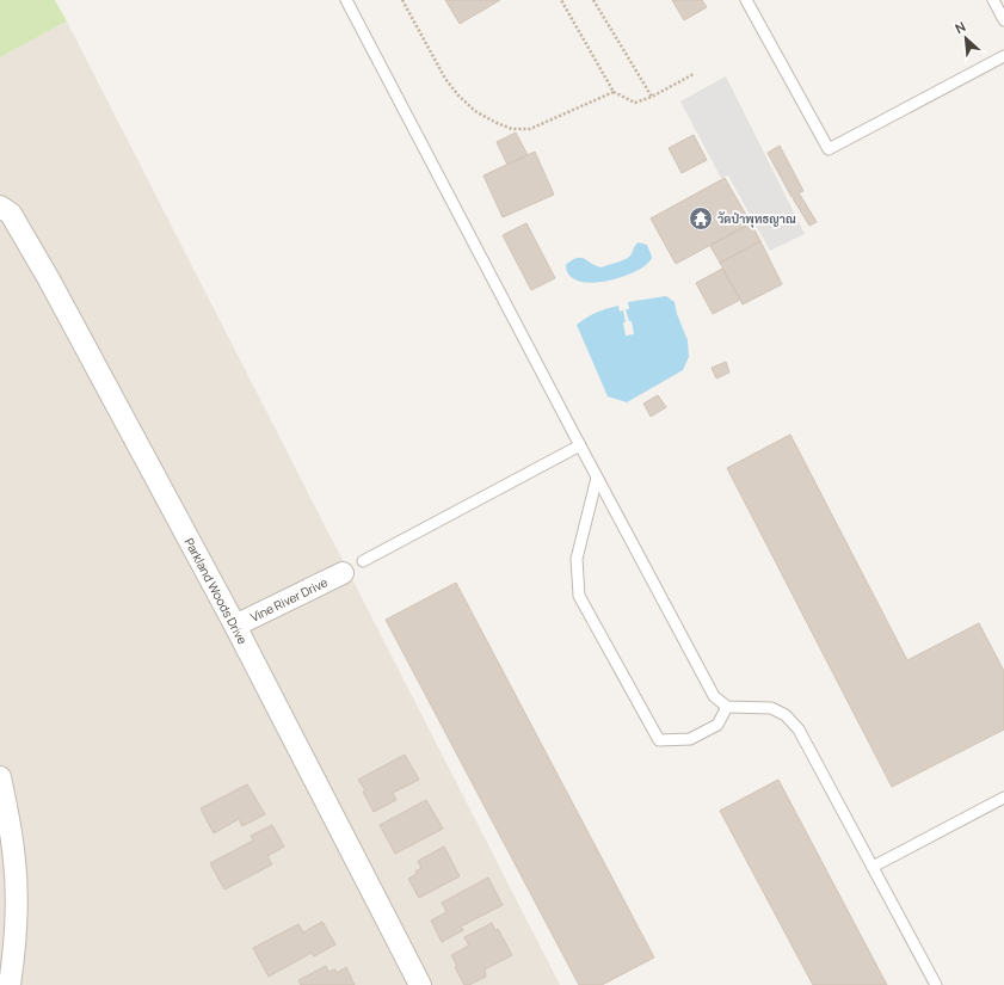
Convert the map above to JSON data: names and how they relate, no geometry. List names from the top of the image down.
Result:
{
  "streets": {
    "street": ["Parkland Woods Drive", "Vine River Drive"]
  },
  "crossings": [
    ["Parkland Woods Drive", "Vine River Drive"]
  ],
  "places": {
    "temple": ["วัดป่าพุทธญาณ"]
  },
  "north": "top left"
}
